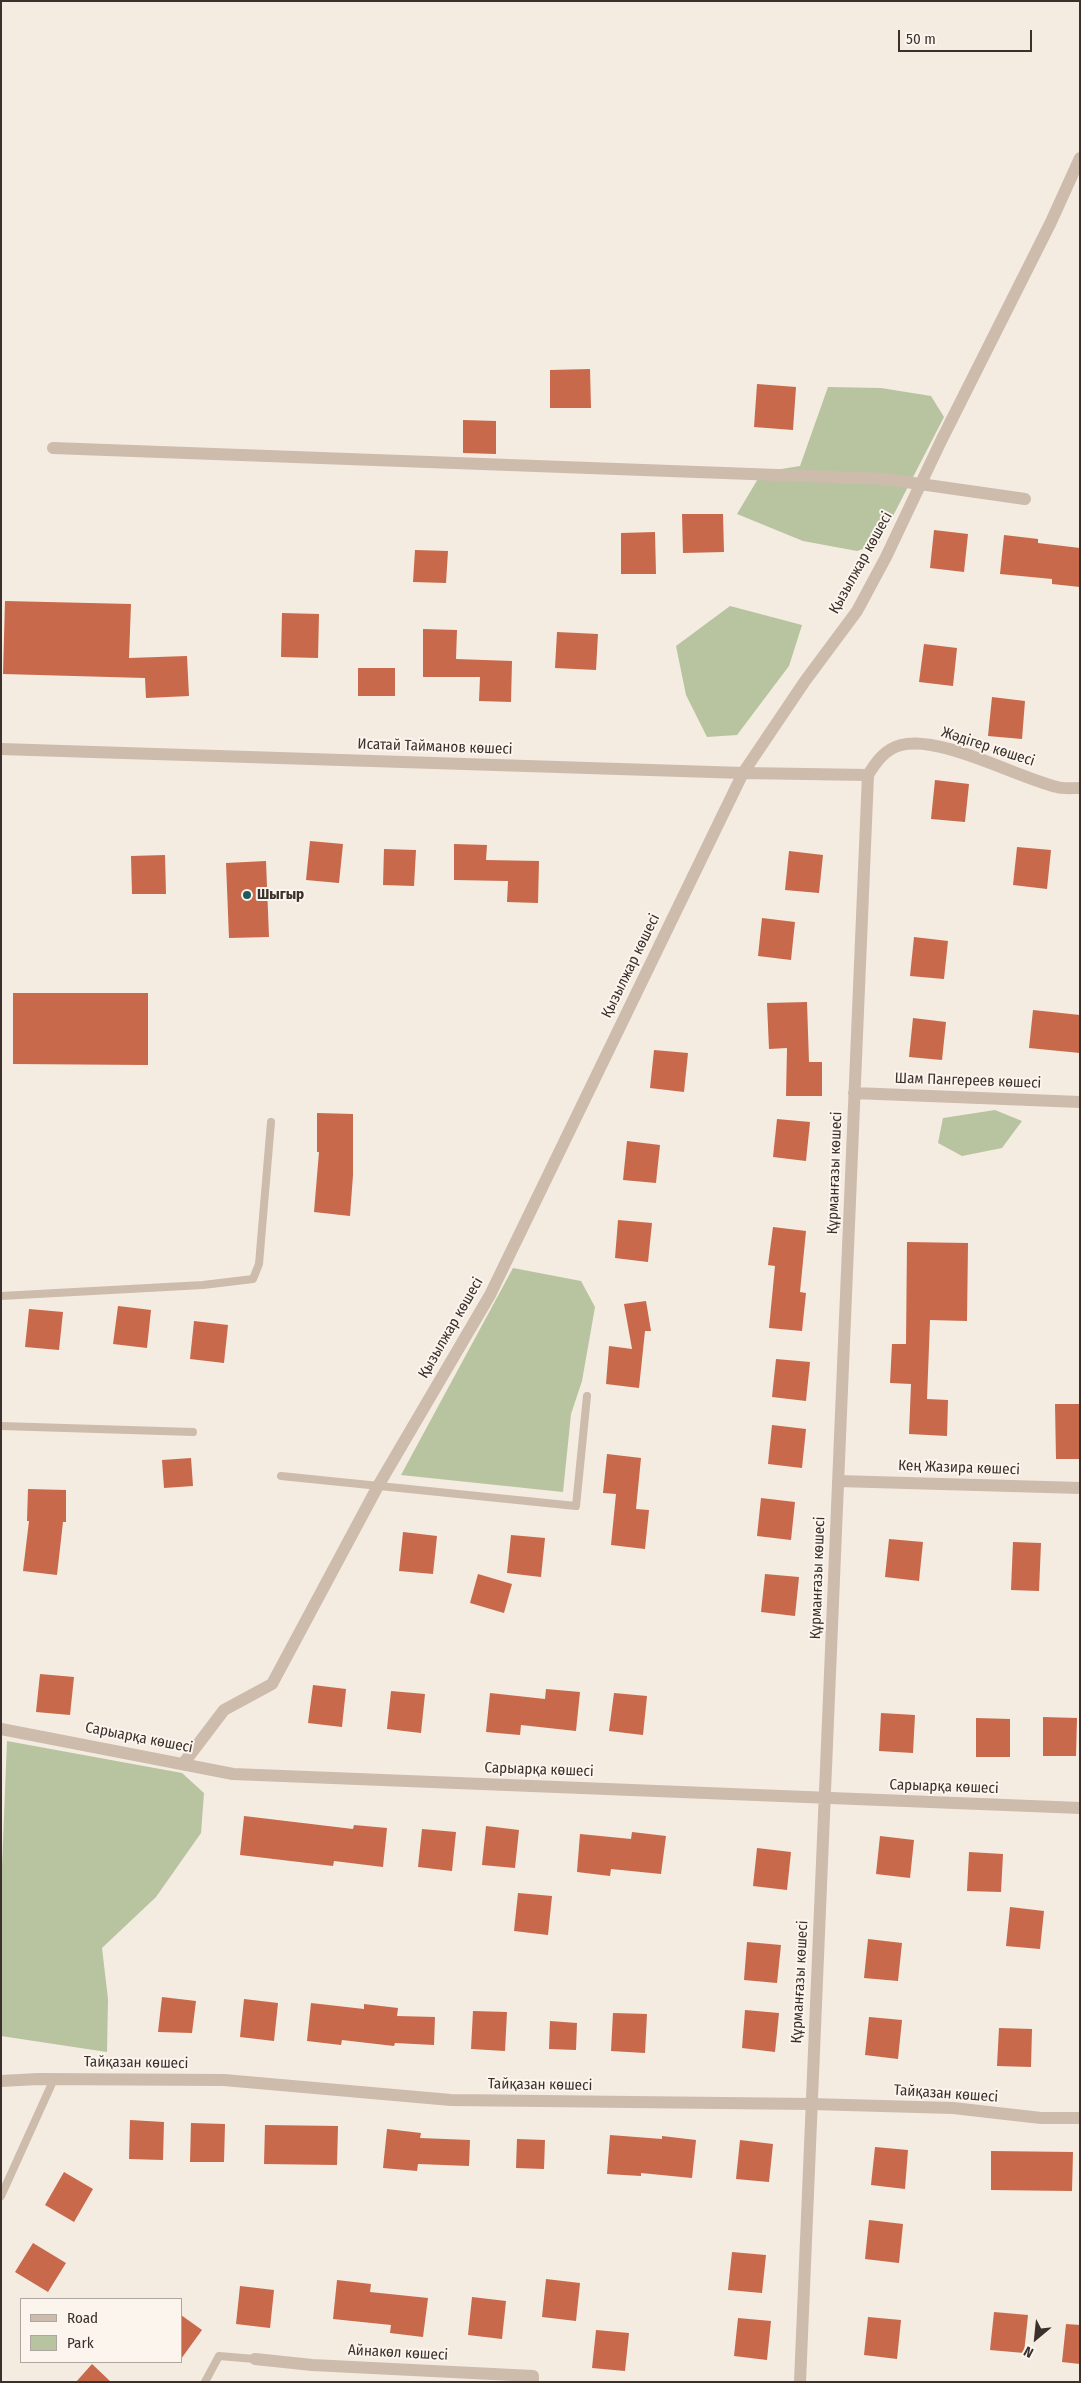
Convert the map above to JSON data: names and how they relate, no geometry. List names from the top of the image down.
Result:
{
  "streets": {
    "street": [
      "Қызылжар көшесі",
      "Исатай Тайманов көшесі",
      "Жәдігер көшесі",
      "Шам Пангереев көшесі",
      "Құрманғазы көшесі",
      "Кең Жазира көшесі",
      "Сарыарқа көшесі",
      "Тайқазан көшесі",
      "Айнакөл көшесі"
    ]
  },
  "crossings": [
    ["Қызылжар көшесі", "Исатай Тайманов көшесі"],
    ["Қызылжар көшесі", "Сарыарқа көшесі"],
    ["Исатай Тайманов көшесі", "Жәдігер көшесі"],
    ["Исатай Тайманов көшесі", "Құрманғазы көшесі"],
    ["Жәдігер көшесі", "Құрманғазы көшесі"],
    ["Шам Пангереев көшесі", "Құрманғазы көшесі"],
    ["Құрманғазы көшесі", "Кең Жазира көшесі"],
    ["Құрманғазы көшесі", "Сарыарқа көшесі"],
    ["Құрманғазы көшесі", "Тайқазан көшесі"]
  ],
  "places": ["Шыгыр"],
  "legend": ["Road", "Park"],
  "scale_bar": "50 m",
  "north": "bottom left"
}
